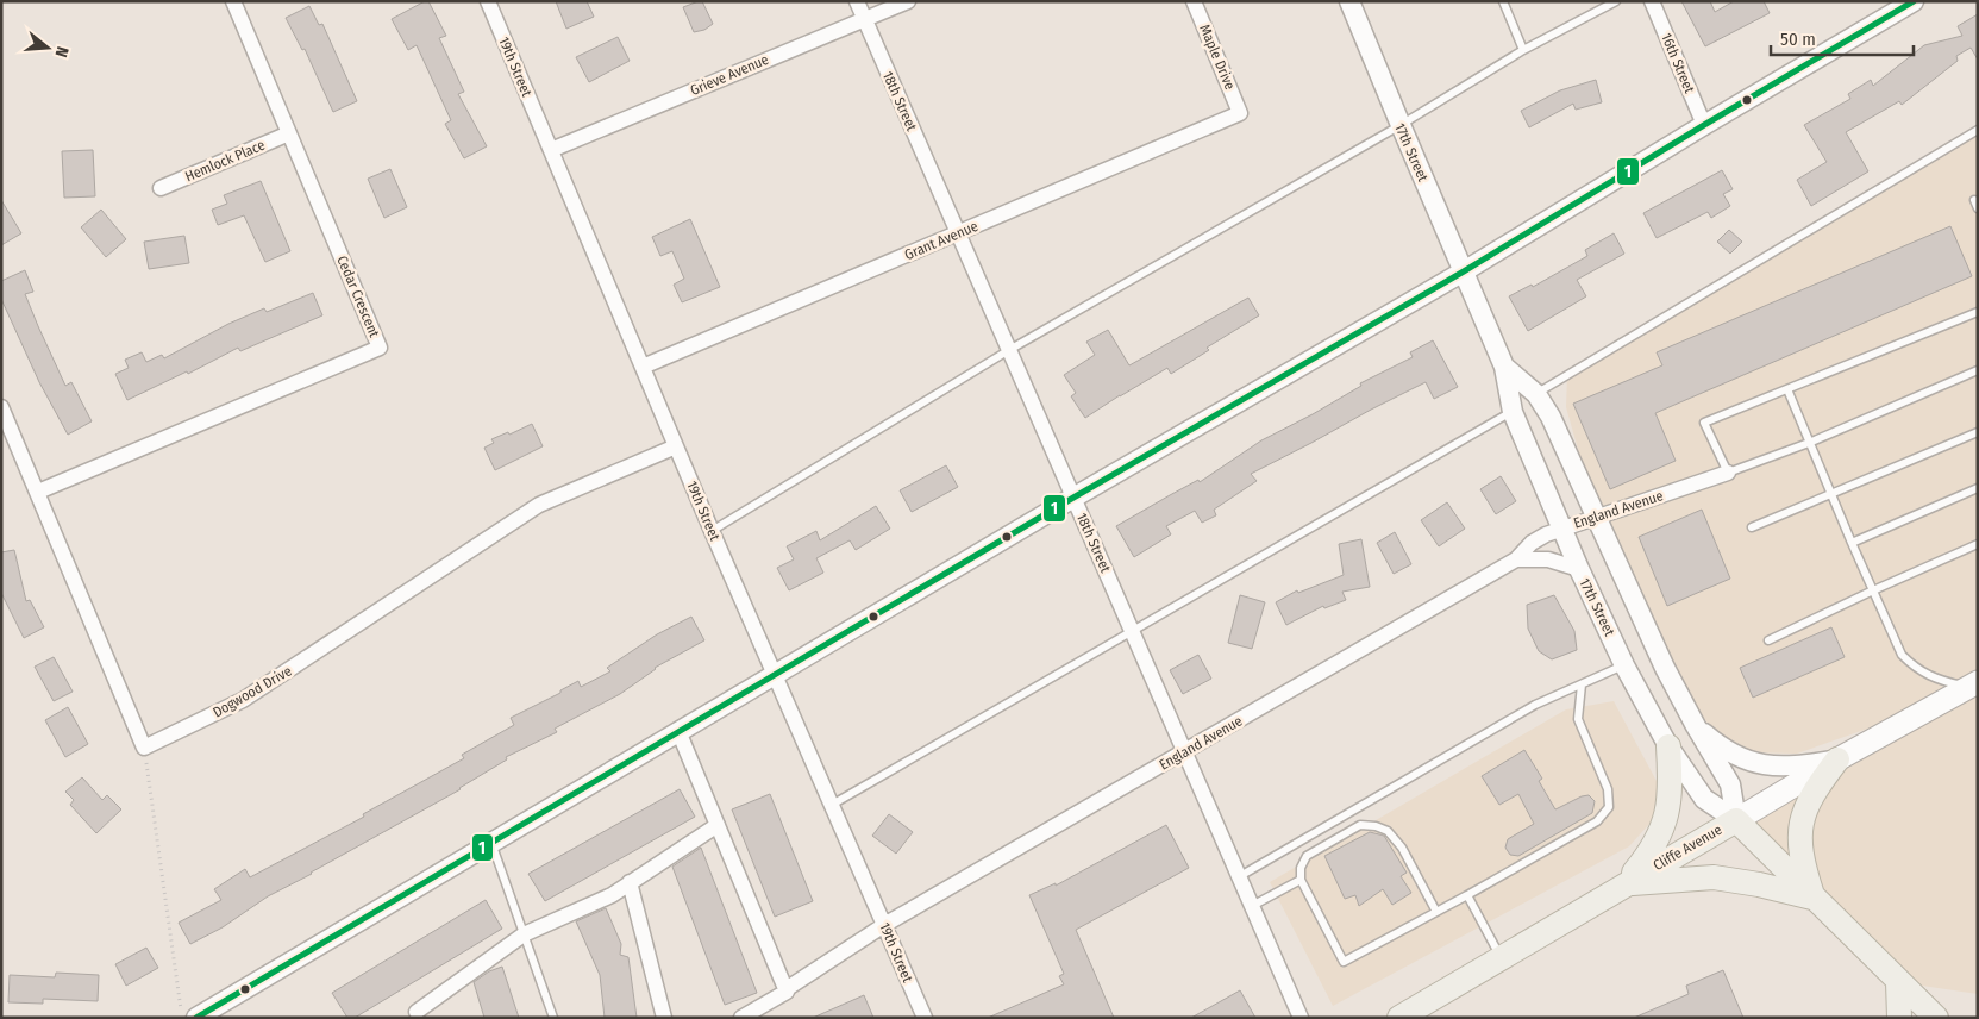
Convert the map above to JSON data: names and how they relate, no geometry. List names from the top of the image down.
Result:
{
  "streets": {
    "main road": ["17th Street", "Cliffe Avenue"],
    "street": [
      "Maple Drive",
      "16th Street",
      "19th Street",
      "Grieve Avenue",
      "18th Street",
      "Hemlock Place",
      "Grant Avenue",
      "Cedar Crescent",
      "England Avenue",
      "Dogwood Drive"
    ]
  },
  "crossings": [
    ["Maple Drive", "Grant Avenue"],
    ["19th Street", "Grieve Avenue"],
    ["19th Street", "Grant Avenue"],
    ["19th Street", "England Avenue"],
    ["19th Street", "Dogwood Drive"],
    ["Grieve Avenue", "18th Street"],
    ["18th Street", "Grant Avenue"],
    ["18th Street", "England Avenue"],
    ["17th Street", "England Avenue"],
    ["17th Street", "Cliffe Avenue"],
    ["Hemlock Place", "Cedar Crescent"]
  ],
  "lines": ["transit line 1"],
  "scale_bar": "50 m",
  "north": "right"
}
